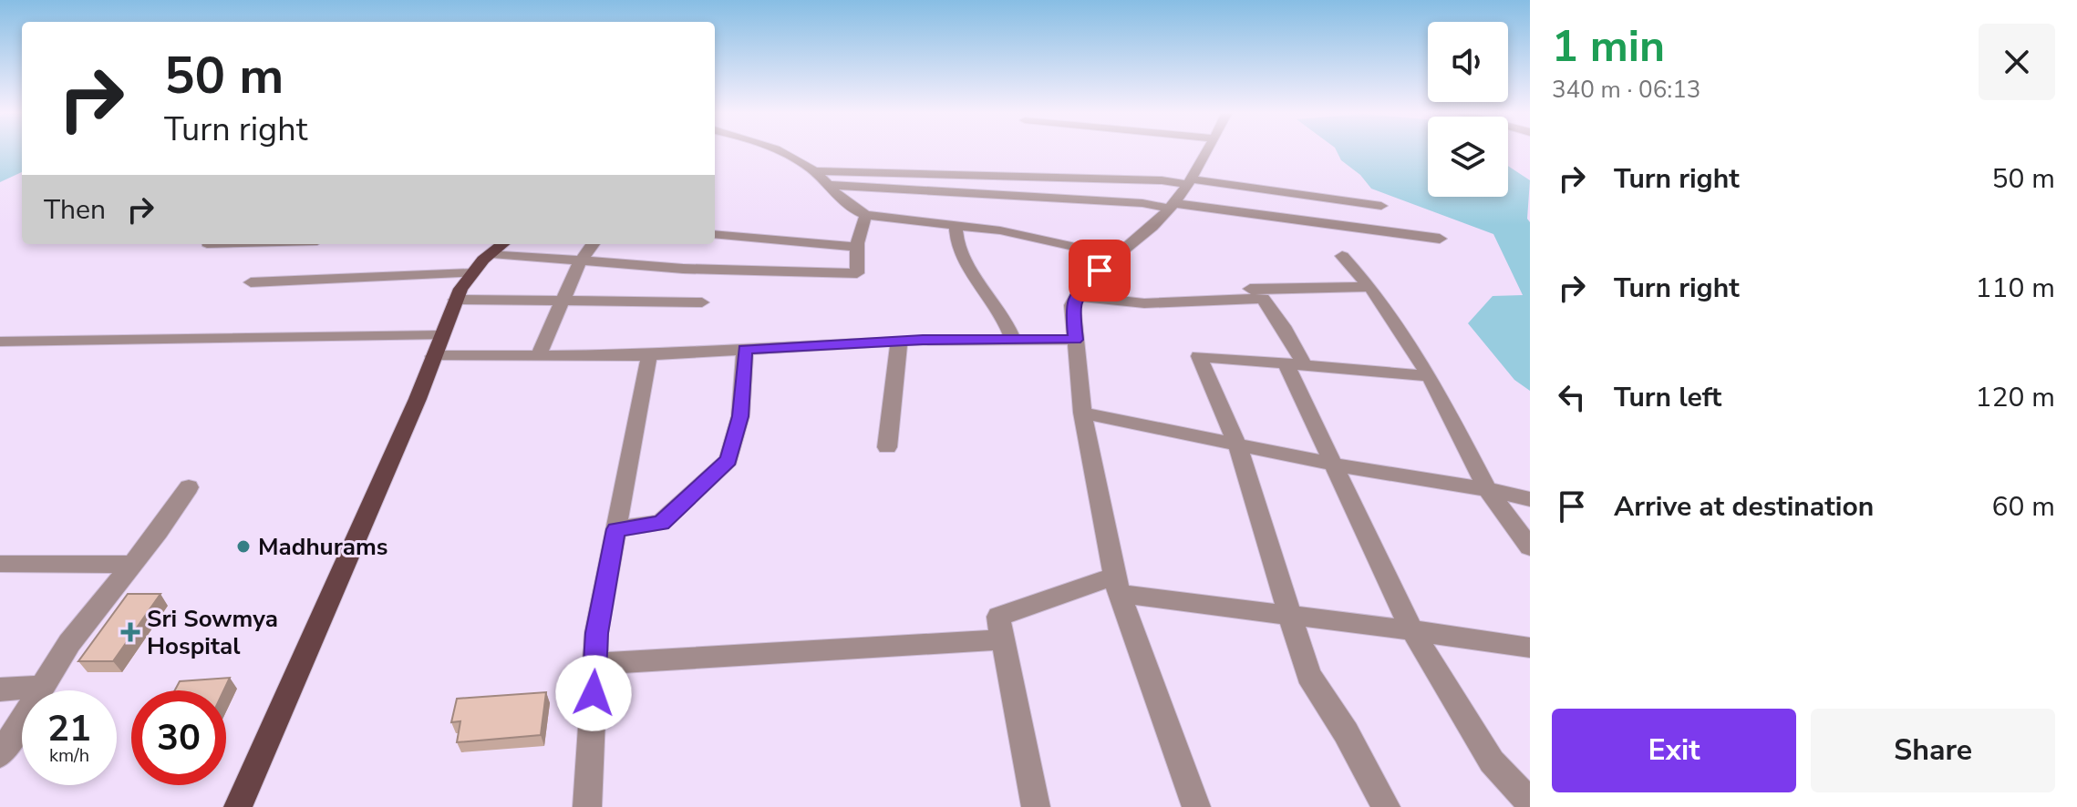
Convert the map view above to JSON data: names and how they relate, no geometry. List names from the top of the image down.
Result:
{
  "places": {
    "other": ["Madhurams"],
    "health": ["Sri Sowmya Hospital"]
  },
  "page": {
    "heading": ["1 min", "340 m · 06:13"],
    "turn": ["50 m", "Turn right"],
    "list": [
      {
        "name": "Turn right",
        "value": "50 m"
      },
      {
        "name": "Turn right",
        "value": "110 m"
      },
      {
        "name": "Turn left",
        "value": "120 m"
      },
      {
        "name": "Arrive at destination",
        "value": "60 m"
      }
    ],
    "then": "Then",
    "speed": "21 km/h",
    "limit": "30",
    "buttons": ["Exit", "Share"]
  }
}
